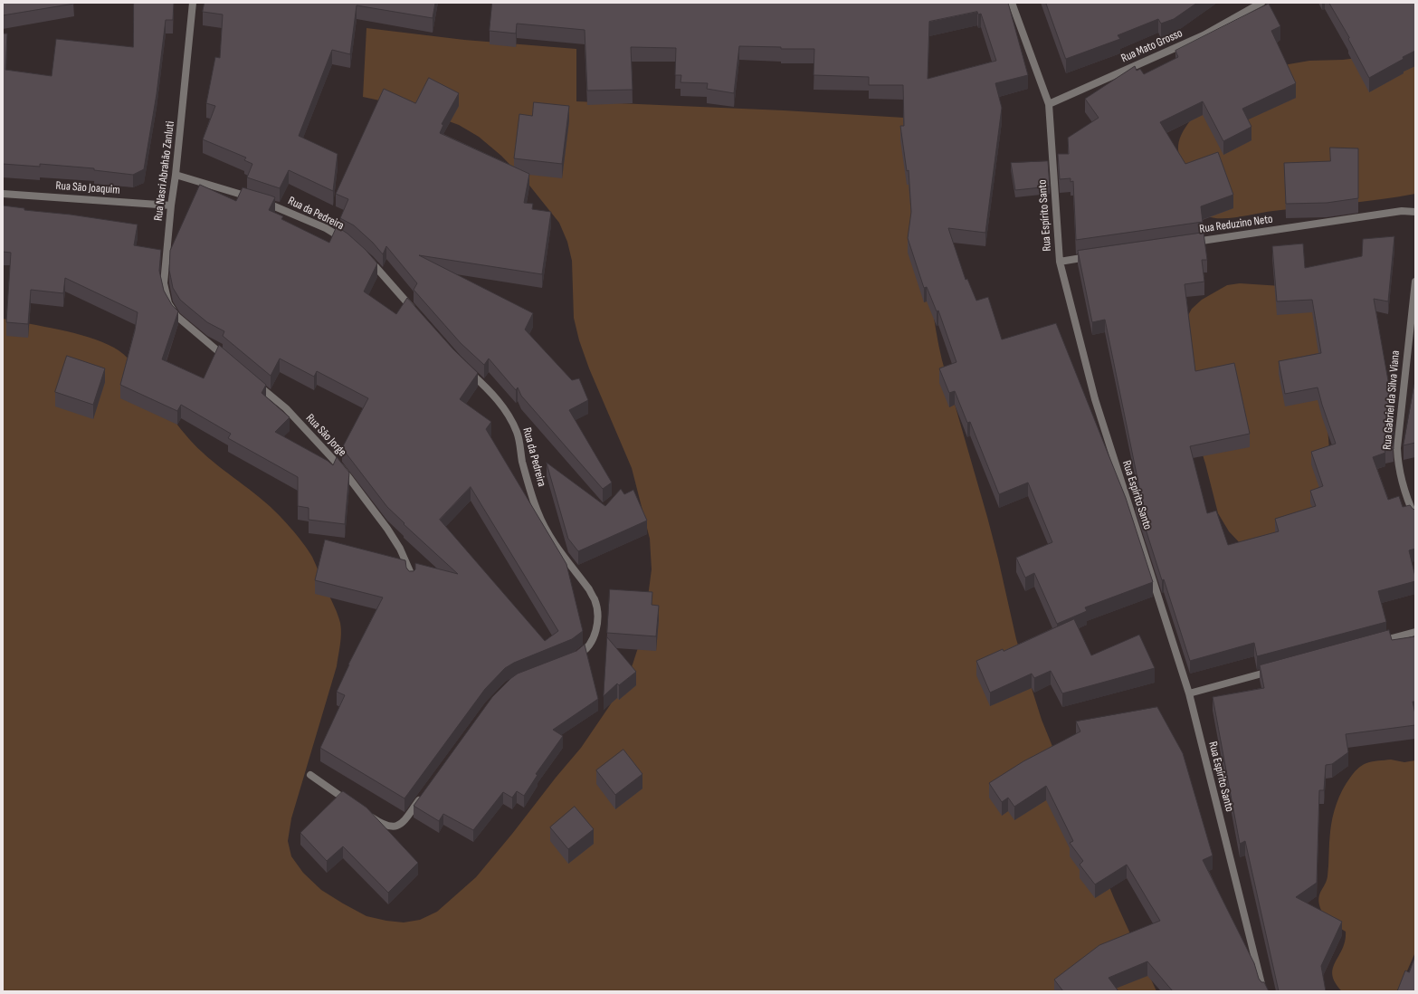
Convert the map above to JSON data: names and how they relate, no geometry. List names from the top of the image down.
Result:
{
  "streets": {
    "street": [
      "Rua Mato Grosso",
      "Rua Nasri Abrahão Zanluti",
      "Rua São Joaquim",
      "Rua da Pedreira",
      "Rua Espírito Santo",
      "Rua Reduzino Neto",
      "Rua Gabriel da Silva Viana",
      "Rua São Jorge"
    ]
  },
  "crossings": [
    ["Rua Mato Grosso", "Rua Espírito Santo"],
    ["Rua Nasri Abrahão Zanluti", "Rua São Joaquim"],
    ["Rua Nasri Abrahão Zanluti", "Rua da Pedreira"]
  ]
}
